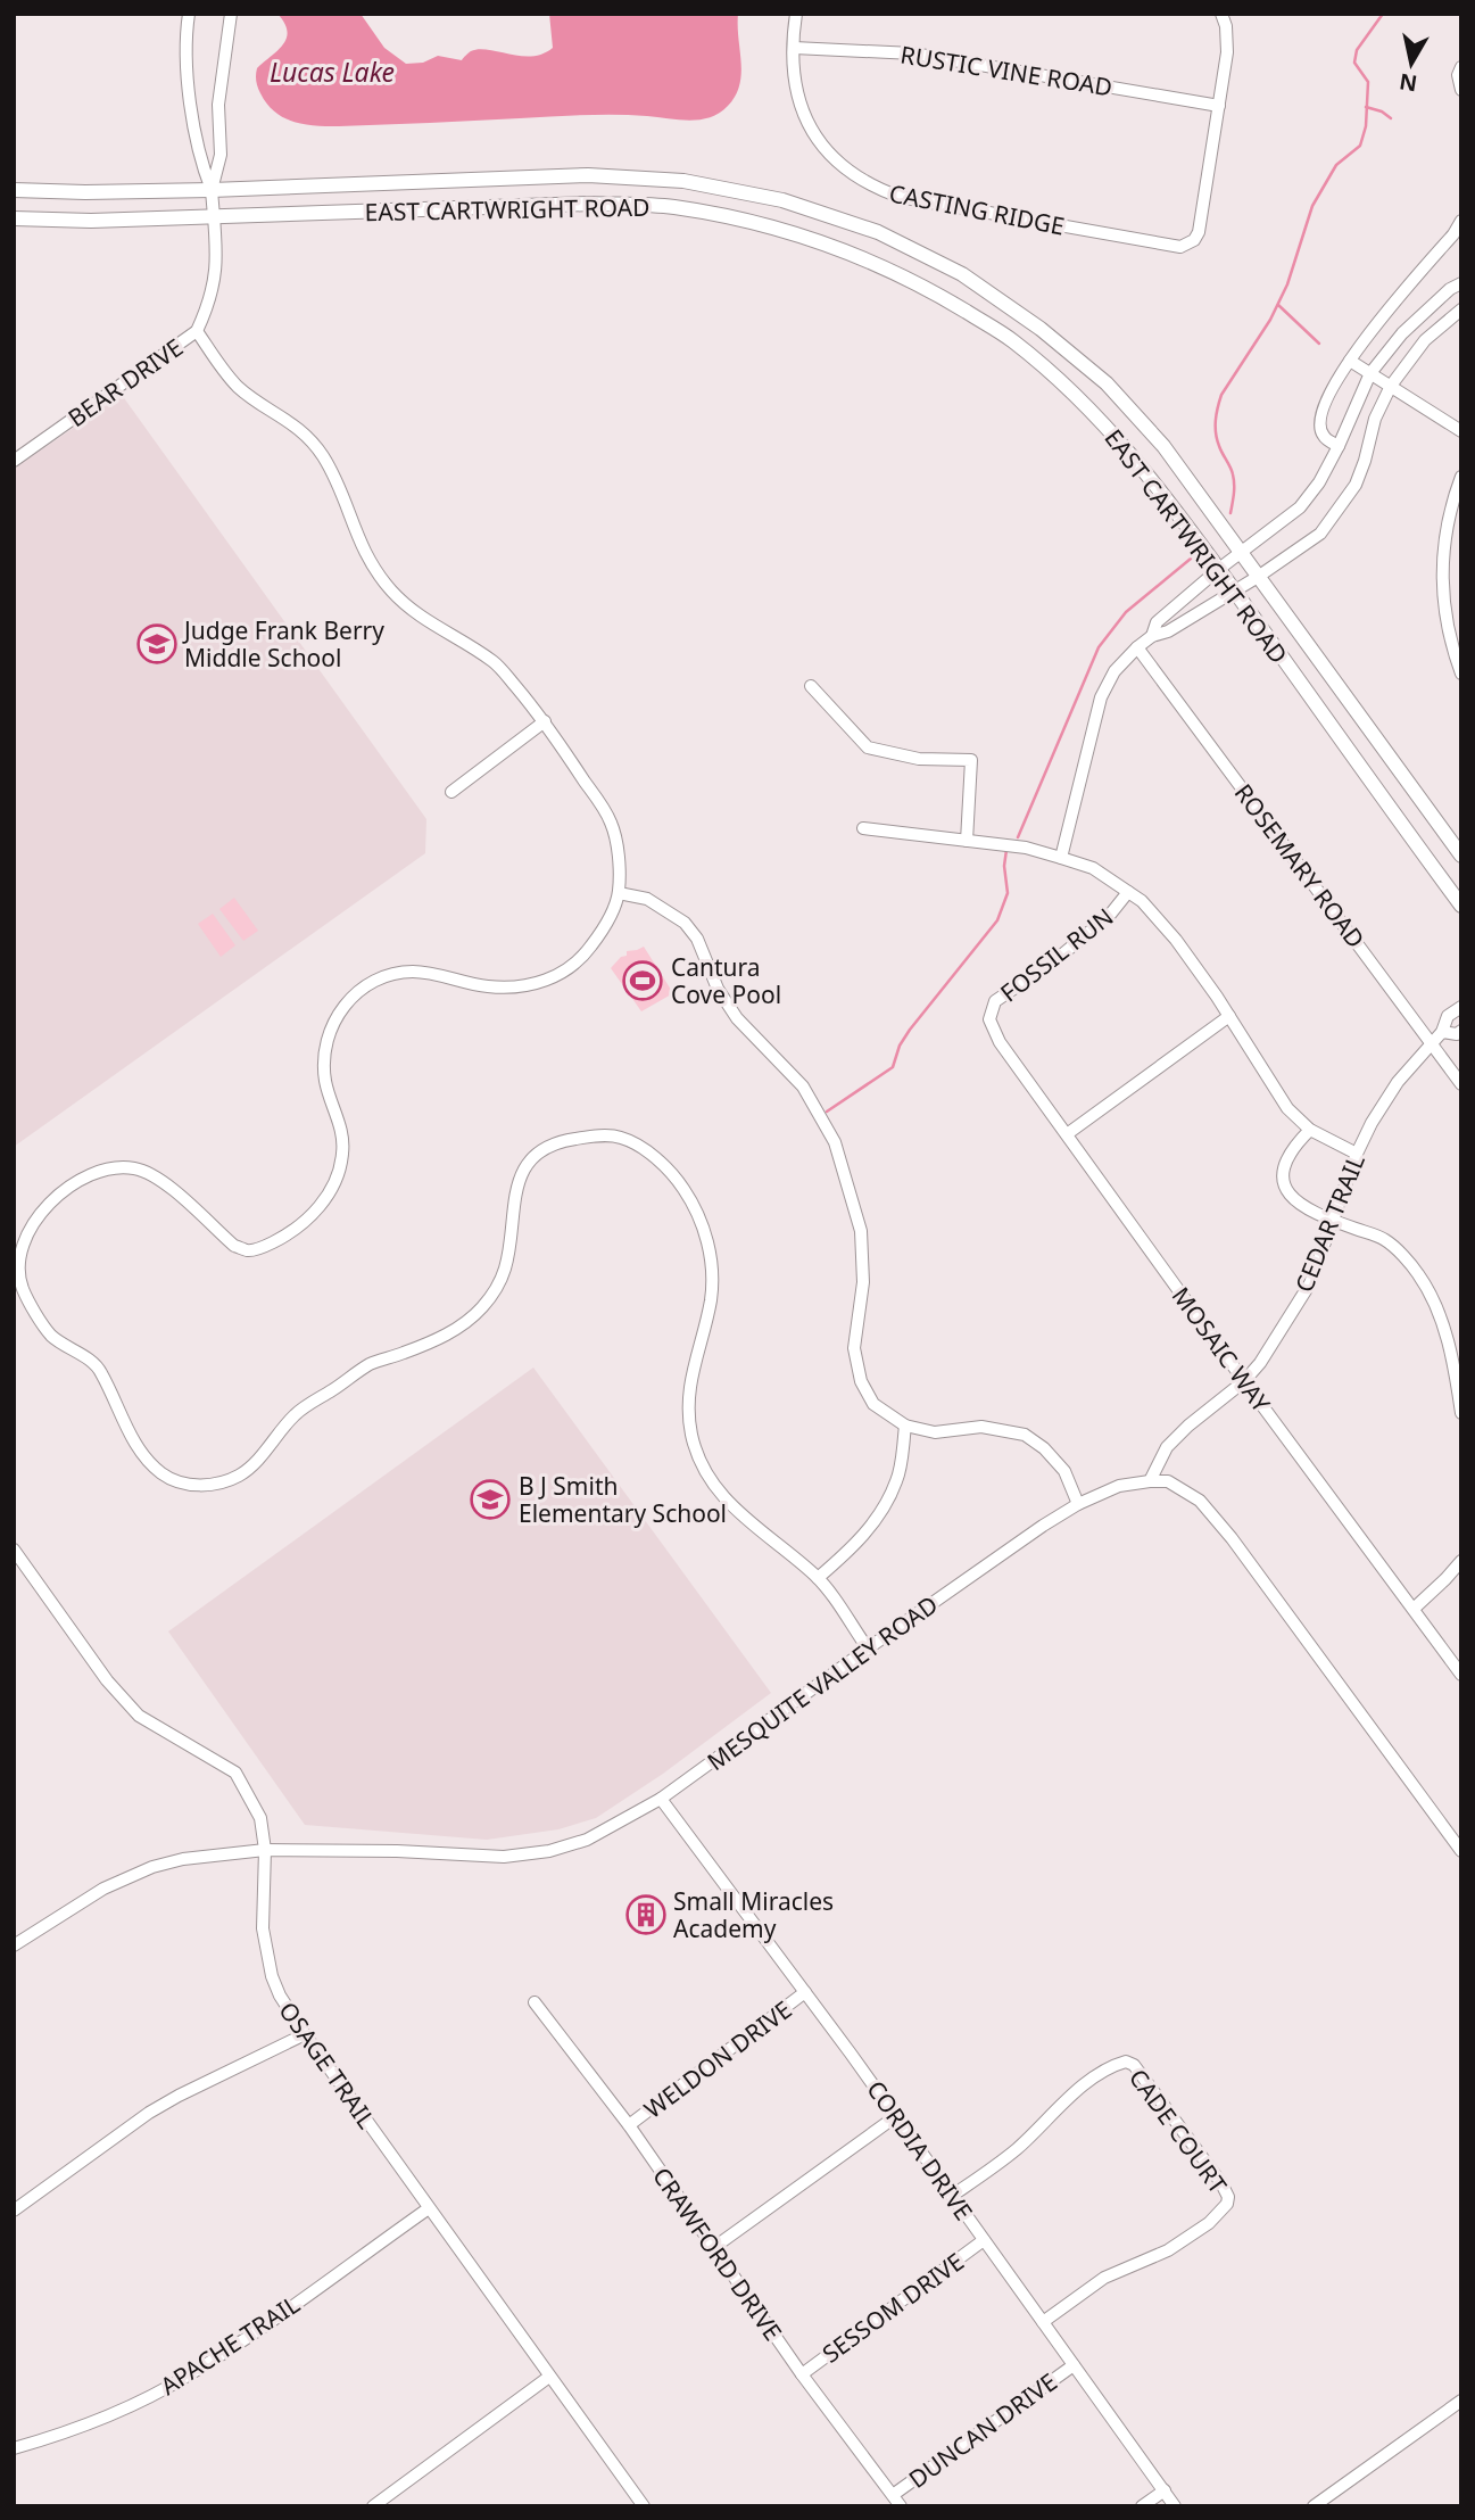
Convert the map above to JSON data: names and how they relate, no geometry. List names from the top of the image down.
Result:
{
  "streets": {
    "main road": ["EAST CARTWRIGHT ROAD"],
    "street": [
      "RUSTIC VINE ROAD",
      "CASTING RIDGE",
      "BEAR DRIVE",
      "ROSEMARY ROAD",
      "FOSSIL RUN",
      "CEDAR TRAIL",
      "MOSAIC WAY",
      "MESQUITE VALLEY ROAD",
      "WELDON DRIVE",
      "OSAGE TRAIL",
      "CADE COURT",
      "CORDIA DRIVE",
      "CRAWFORD DRIVE",
      "SESSOM DRIVE",
      "APACHE TRAIL",
      "DUNCAN DRIVE"
    ]
  },
  "crossings": [
    ["RUSTIC VINE ROAD", "CASTING RIDGE"],
    ["EAST CARTWRIGHT ROAD", "BEAR DRIVE"],
    ["ROSEMARY ROAD", "CEDAR TRAIL"],
    ["FOSSIL RUN", "MOSAIC WAY"],
    ["CEDAR TRAIL", "MOSAIC WAY"],
    ["CEDAR TRAIL", "MESQUITE VALLEY ROAD"],
    ["MESQUITE VALLEY ROAD", "OSAGE TRAIL"],
    ["MESQUITE VALLEY ROAD", "CORDIA DRIVE"],
    ["WELDON DRIVE", "CORDIA DRIVE"],
    ["WELDON DRIVE", "CRAWFORD DRIVE"],
    ["OSAGE TRAIL", "APACHE TRAIL"],
    ["CADE COURT", "CORDIA DRIVE"],
    ["CORDIA DRIVE", "SESSOM DRIVE"],
    ["CORDIA DRIVE", "DUNCAN DRIVE"],
    ["CRAWFORD DRIVE", "SESSOM DRIVE"],
    ["CRAWFORD DRIVE", "DUNCAN DRIVE"]
  ],
  "water": ["Lucas Lake"],
  "places": {
    "school or university": ["Judge Frank Berry Middle School", "B J Smith Elementary School"],
    "sports": ["Cantura Cove Pool"],
    "building": ["Small Miracles Academy"]
  },
  "north": "bottom"
}
